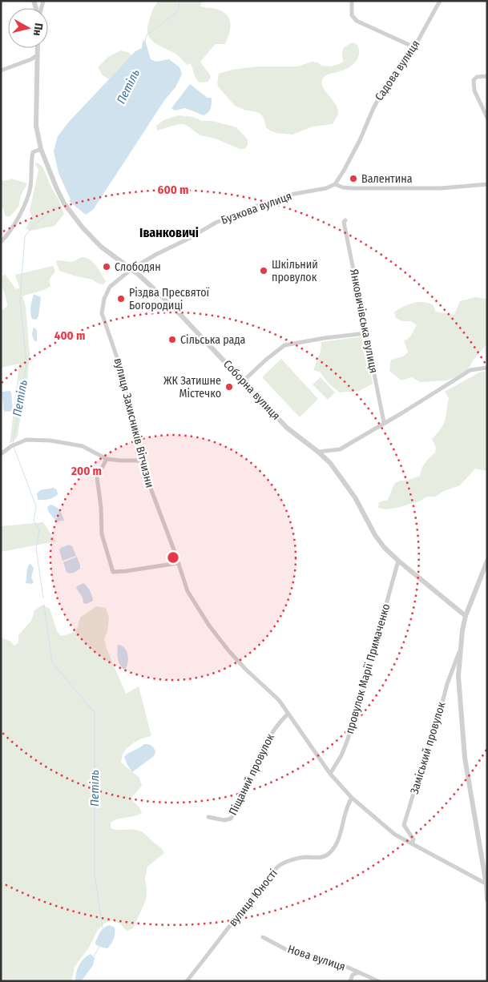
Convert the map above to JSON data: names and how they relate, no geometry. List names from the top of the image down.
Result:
{
  "streets": {
    "street": [
      "Садова вулиця",
      "Бузкова вулиця",
      "Янковичівська вулиця",
      "Соборна вулиця",
      "вулиця Захисників Вітчизни",
      "провулок Марії Примаченко",
      "Заміський провулок",
      "Піщаний провулок",
      "вулиця Юності",
      "Нова вулиця"
    ]
  },
  "crossings": [
    ["Садова вулиця", "Бузкова вулиця"],
    ["Бузкова вулиця", "Соборна вулиця"],
    ["Бузкова вулиця", "вулиця Захисників Вітчизни"],
    ["Соборна вулиця", "вулиця Захисників Вітчизни"],
    ["Соборна вулиця", "провулок Марії Примаченко"],
    ["вулиця Захисників Вітчизни", "провулок Марії Примаченко"],
    ["вулиця Захисників Вітчизни", "Заміський провулок"],
    ["вулиця Захисників Вітчизни", "Піщаний провулок"],
    ["вулиця Захисників Вітчизни", "вулиця Юності"]
  ],
  "districts": ["Іванковичі"],
  "water": ["Петіль"],
  "places": [
    "Валентина",
    "Слободян",
    "Шкільний провулок",
    "Різдва Пресвятої Богородиці",
    "Cільська рада",
    "ЖК Затишне Містечко"
  ],
  "north": "right",
  "rings": ["600 m", "400 m", "200 m"]
}
